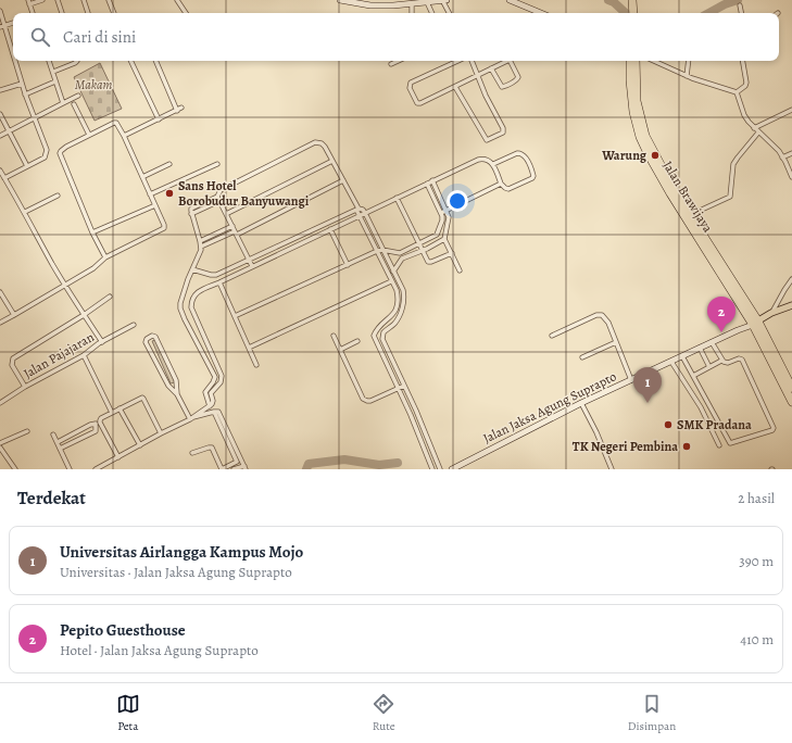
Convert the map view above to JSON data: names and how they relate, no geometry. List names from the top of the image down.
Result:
{
  "streets": {
    "highway": ["Jalan Brawijaya"],
    "main road": ["Jalan Jaksa Agung Suprapto"],
    "street": ["Jalan Pajajaran"]
  },
  "crossings": [
    ["Jalan Brawijaya", "Jalan Jaksa Agung Suprapto"]
  ],
  "parks": ["Makam"],
  "places": [
    "Warung",
    "Sans Hotel Borobudur Banyuwangi",
    "SMK Pradana",
    "TK Negeri Pembina"
  ],
  "page": {
    "search": "Cari di sini",
    "pins": ["2", "1"],
    "heading": ["Terdekat", "2 hasil"],
    "list": [
      {
        "mark": "1",
        "name": "Universitas Airlangga Kampus Mojo",
        "note": "Universitas · Jalan Jaksa Agung Suprapto",
        "value": "390 m"
      },
      {
        "mark": "2",
        "name": "Pepito Guesthouse",
        "note": "Hotel · Jalan Jaksa Agung Suprapto",
        "value": "410 m"
      }
    ],
    "nav": ["Peta", "Rute", "Disimpan"]
  }
}
